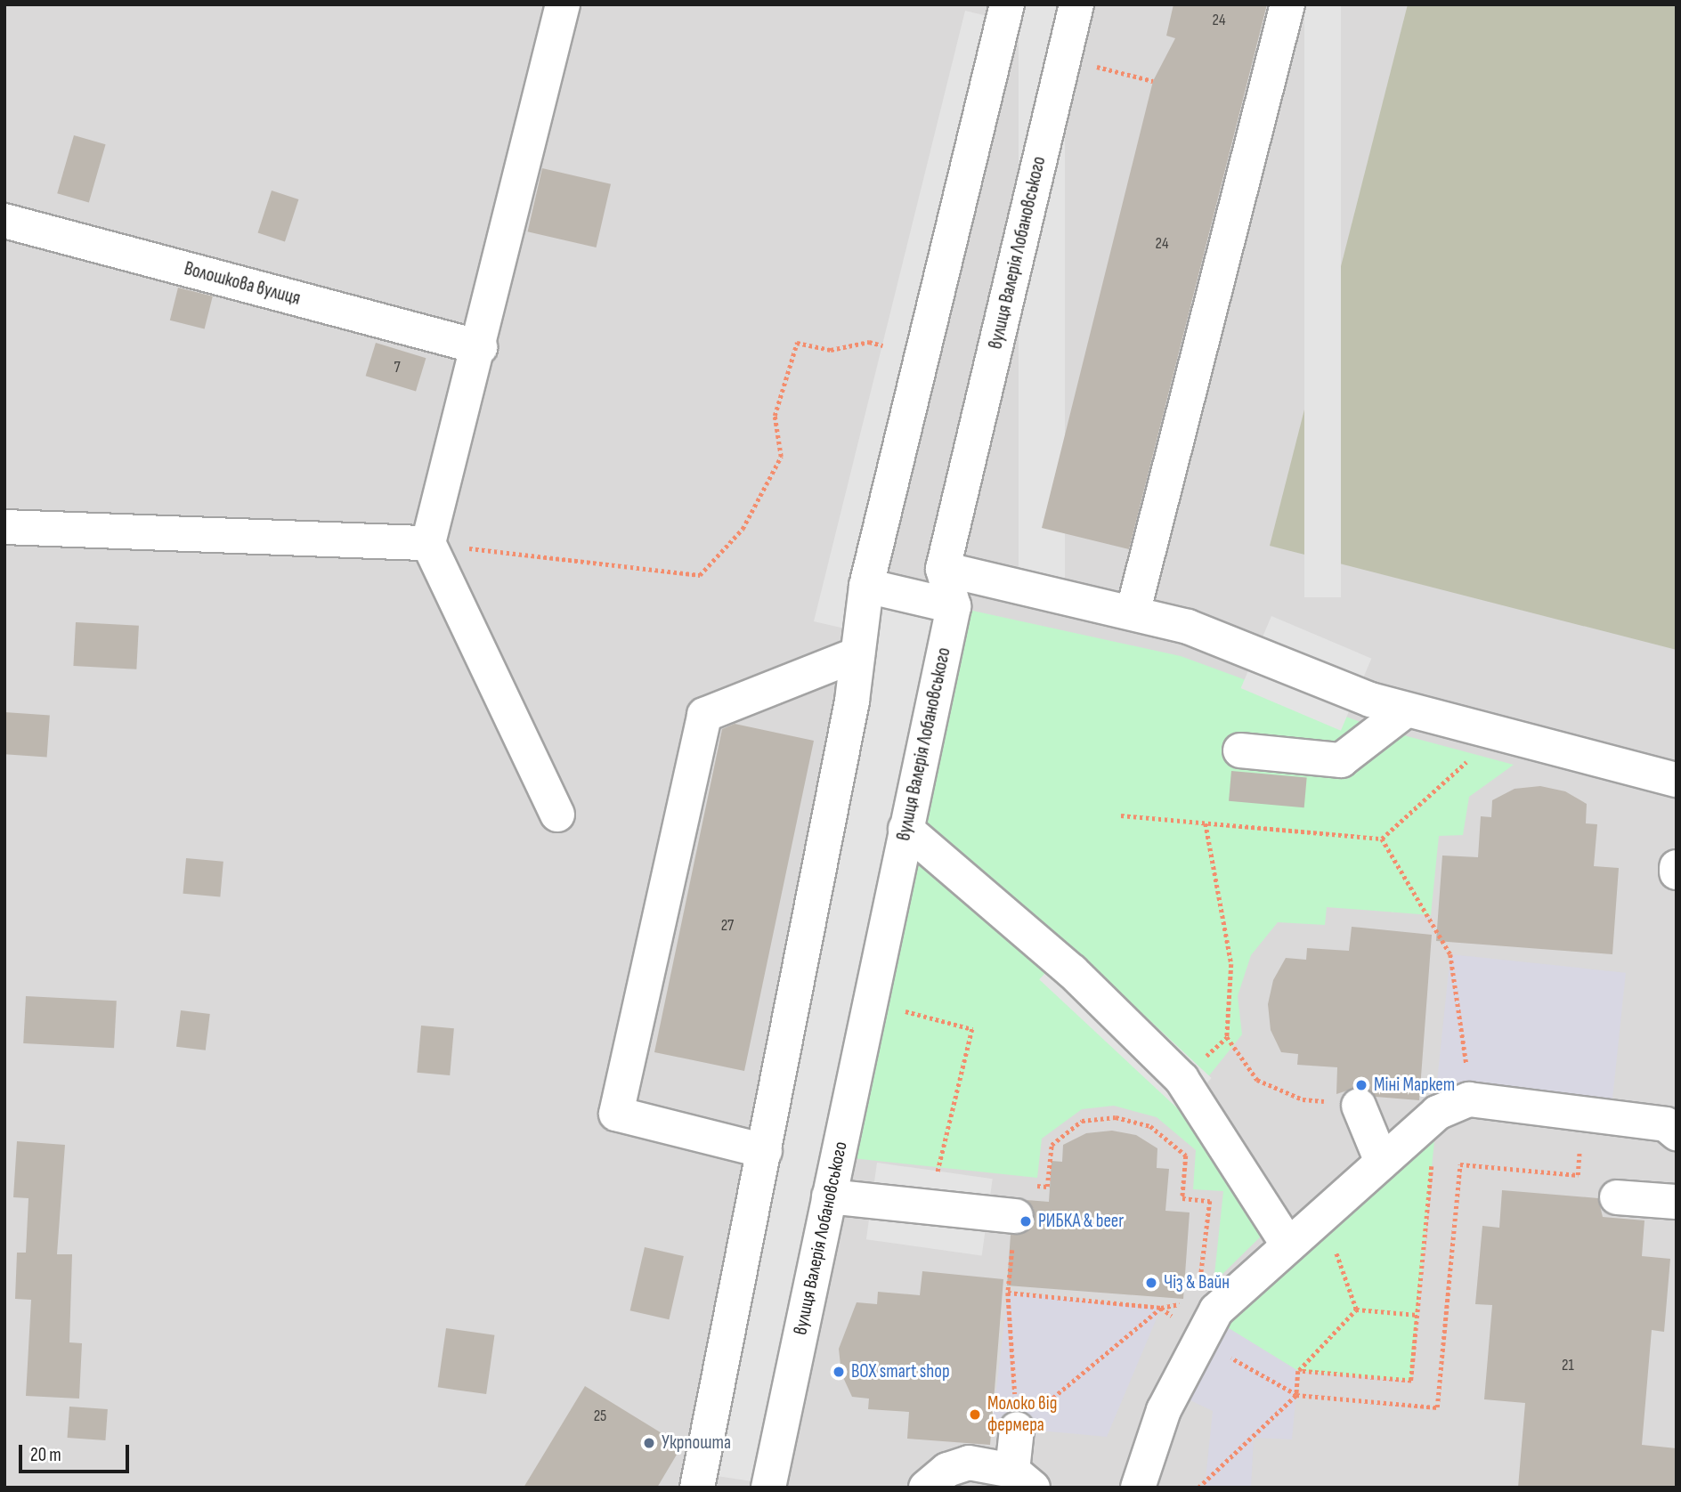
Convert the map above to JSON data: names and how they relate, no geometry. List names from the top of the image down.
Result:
{
  "streets": {
    "street": ["вулиця Валерія Лобановського", "Волошкова вулиця"]
  },
  "places": [
    "Міні Маркет",
    "РИБКА & beer",
    "Чіз & Вайн",
    "BOX smart shop",
    "Молоко від фермера",
    "Укрпошта"
  ],
  "house_numbers": [
    "24",
    "24",
    "7",
    "27",
    "21",
    "25"
  ],
  "scale_bar": "20 m"
}
